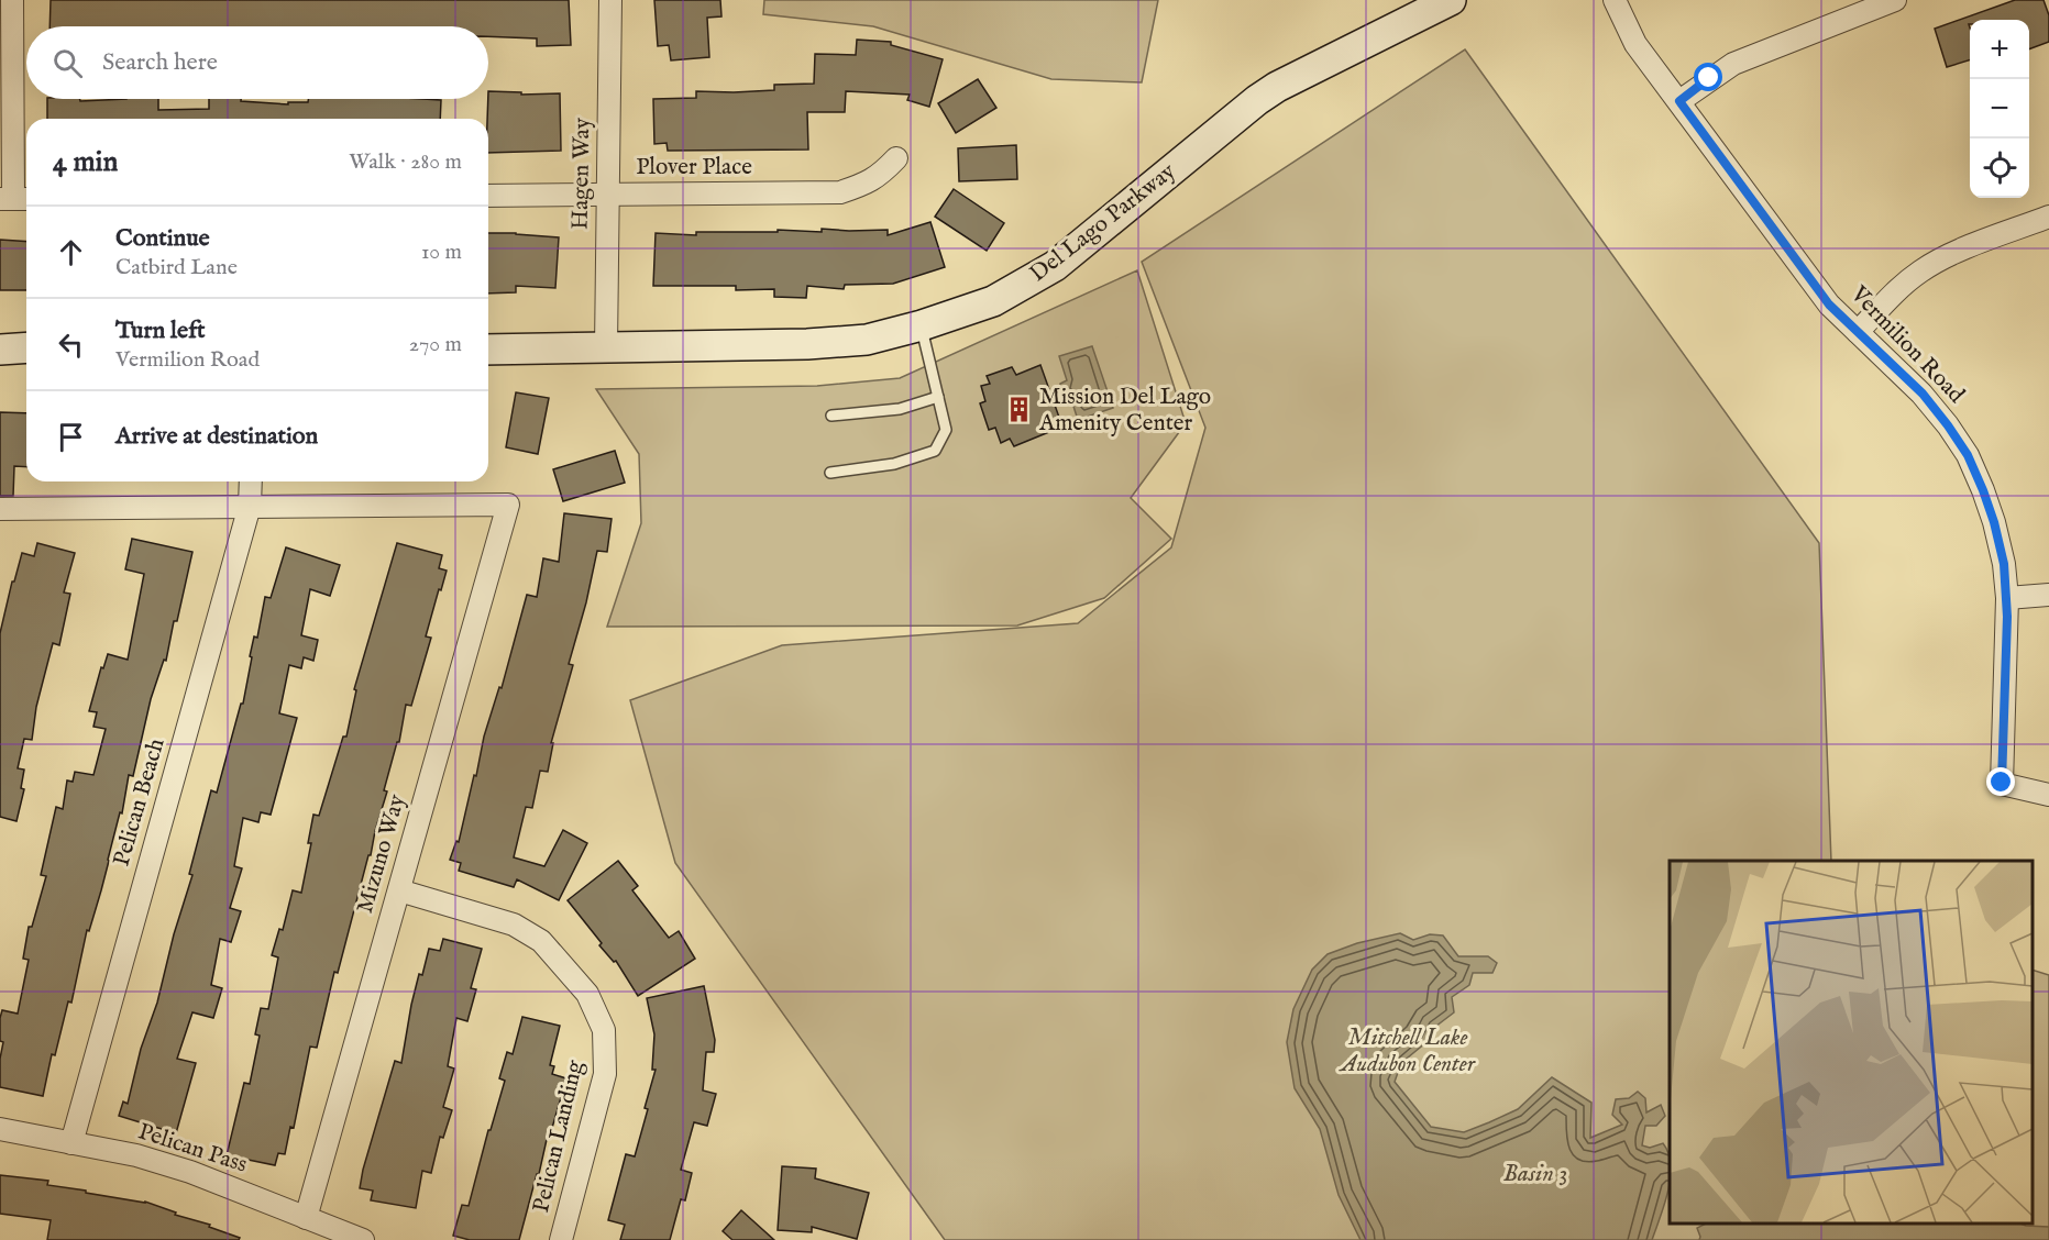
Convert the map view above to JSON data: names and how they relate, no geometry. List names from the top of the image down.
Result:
{
  "streets": {
    "street": [
      "Plover Place",
      "Hagen Way",
      "Del Lago Parkway",
      "Vermilion Road",
      "Pelican Beach",
      "Mizuno Way",
      "Pelican Landing",
      "Pelican Pass"
    ]
  },
  "crossings": [
    ["Plover Place", "Hagen Way"],
    ["Hagen Way", "Del Lago Parkway"],
    ["Pelican Beach", "Mizuno Way"],
    ["Pelican Beach", "Pelican Pass"],
    ["Mizuno Way", "Pelican Landing"],
    ["Mizuno Way", "Pelican Pass"]
  ],
  "water": ["Basin 3"],
  "parks": ["Mitchell Lake Audubon Center"],
  "places": {
    "building": ["Mission Del Lago Amenity Center"]
  },
  "page": {
    "map_buttons": ["+", "−"],
    "search": "Search here",
    "heading": ["4 min", "Walk · 280 m"],
    "list": [
      ["Continue", "Catbird Lane", "10 m"],
      ["Turn left", "Vermilion Road", "270 m"],
      "Arrive at destination"
    ]
  }
}
